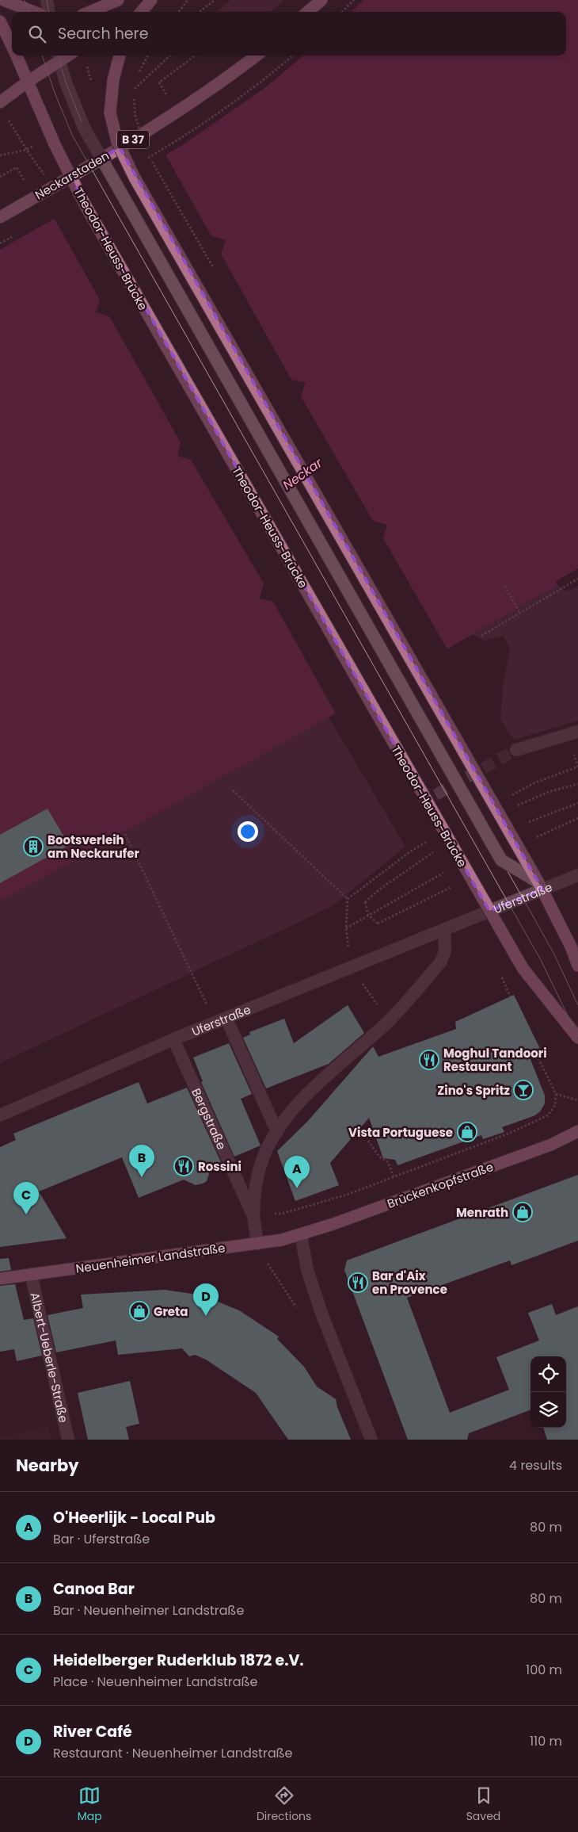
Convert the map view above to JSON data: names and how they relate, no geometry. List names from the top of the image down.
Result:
{
  "streets": {
    "main road": [
      "B 37",
      "Neckarstaden",
      "Theodor-Heuss-Brücke",
      "Brückenkopfstraße",
      "Neuenheimer Landstraße"
    ],
    "street": ["Uferstraße", "Bergstraße", "Albert-Ueberle-Straße"]
  },
  "crossings": [
    ["Uferstraße", "Bergstraße"],
    ["Bergstraße", "Neuenheimer Landstraße"],
    ["Brückenkopfstraße", "Neuenheimer Landstraße"],
    ["Neuenheimer Landstraße", "Albert-Ueberle-Straße"]
  ],
  "water": ["Neckar"],
  "places": {
    "building": ["Bootsverleih am Neckarufer"],
    "restaurant": ["Moghul Tandoori Restaurant", "Rossini", "Bar d'Aix en Provence"],
    "bar": ["Zino's Spritz"],
    "shop": ["Vista Portuguese", "Menrath", "Greta"]
  },
  "page": {
    "search": "Search here",
    "pins": [
      "B",
      "A",
      "C",
      "D"
    ],
    "heading": ["Nearby", "4 results"],
    "list": [
      {
        "mark": "A",
        "name": "O'Heerlijk - Local Pub",
        "note": "Bar · Uferstraße",
        "value": "80 m"
      },
      {
        "mark": "B",
        "name": "Canoa Bar",
        "note": "Bar · Neuenheimer Landstraße",
        "value": "80 m"
      },
      {
        "mark": "C",
        "name": "Heidelberger Ruderklub 1872 e.V.",
        "note": "Place · Neuenheimer Landstraße",
        "value": "100 m"
      },
      {
        "mark": "D",
        "name": "River Café",
        "note": "Restaurant · Neuenheimer Landstraße",
        "value": "110 m"
      }
    ],
    "nav": ["Map", "Directions", "Saved"]
  }
}
